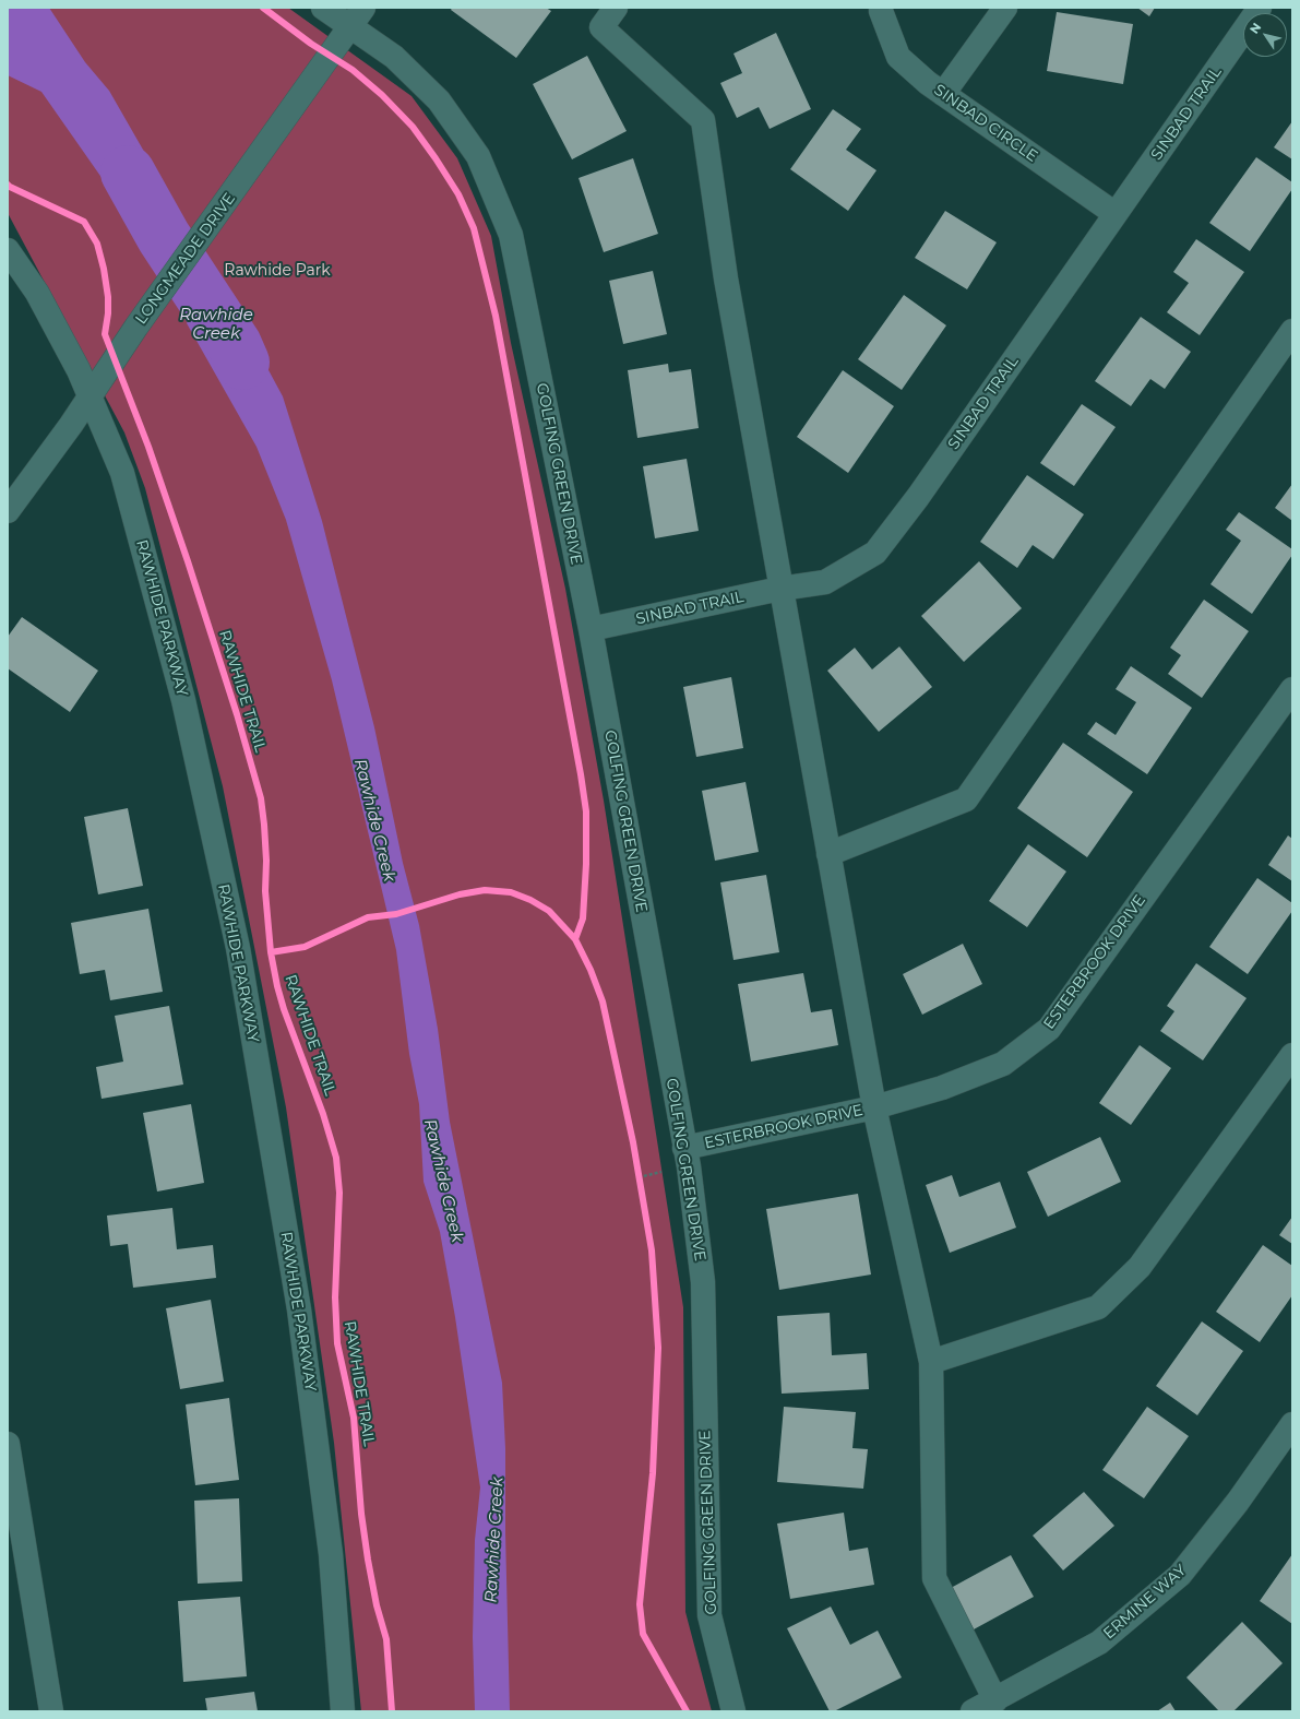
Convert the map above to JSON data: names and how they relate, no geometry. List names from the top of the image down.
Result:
{
  "streets": {
    "street": [
      "SINBAD TRAIL",
      "SINBAD CIRCLE",
      "LONGMEADE DRIVE",
      "GOLFING GREEN DRIVE",
      "RAWHIDE PARKWAY",
      "ESTERBROOK DRIVE",
      "ERMINE WAY"
    ],
    "cycle path": ["RAWHIDE TRAIL"]
  },
  "crossings": [
    ["SINBAD TRAIL", "SINBAD CIRCLE"],
    ["SINBAD TRAIL", "GOLFING GREEN DRIVE"],
    ["LONGMEADE DRIVE", "GOLFING GREEN DRIVE"],
    ["LONGMEADE DRIVE", "RAWHIDE PARKWAY"],
    ["GOLFING GREEN DRIVE", "ESTERBROOK DRIVE"]
  ],
  "water": ["Rawhide Creek"],
  "parks": ["Rawhide Park"],
  "north": "top left"
}
